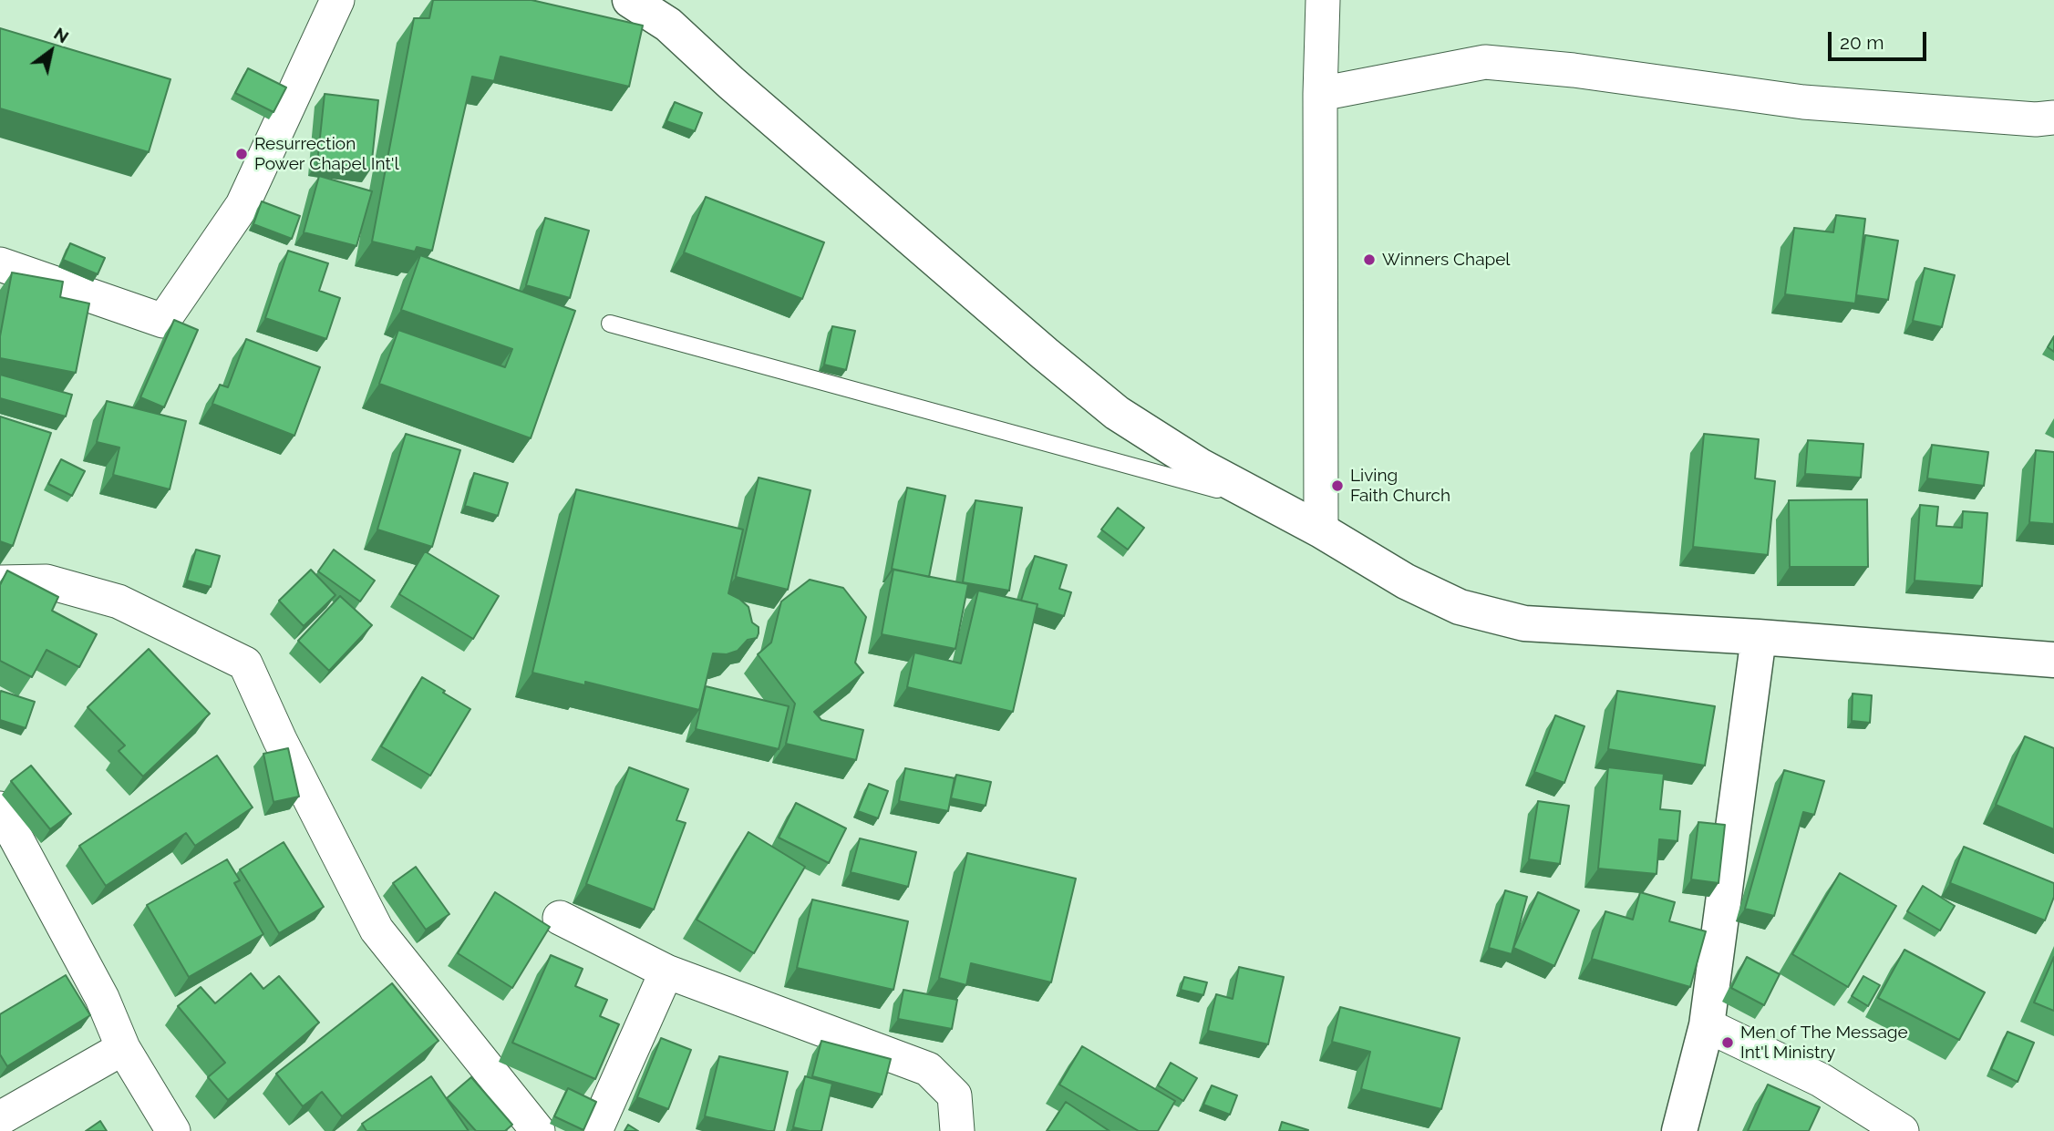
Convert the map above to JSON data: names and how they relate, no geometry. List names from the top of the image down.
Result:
{
  "places": [
    "Resurrection Power Chapel Int'l",
    "Winners Chapel",
    "Living Faith Church",
    "Men of The Message Int'l Ministry"
  ],
  "scale_bar": "20 m",
  "north": "top right"
}
